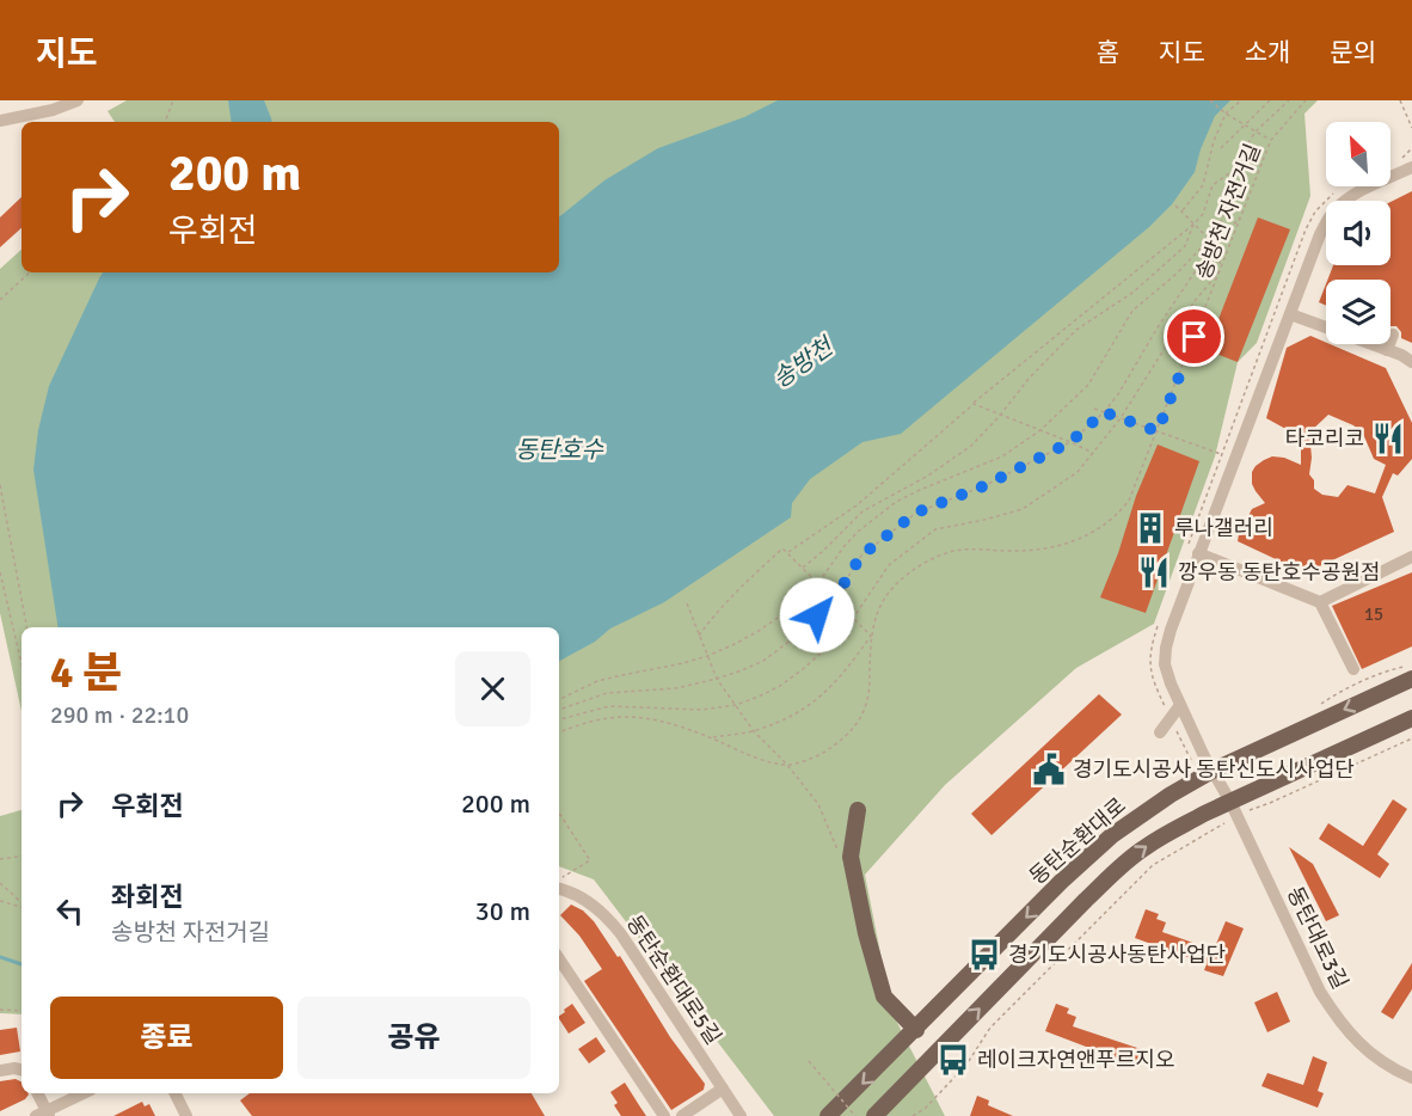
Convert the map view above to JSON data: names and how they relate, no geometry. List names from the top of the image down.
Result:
{
  "streets": {
    "main road": ["동탄순환대로"],
    "street": ["동탄대로3길", "동탄순환대로5길"],
    "path": ["송방천 자전거길"]
  },
  "crossings": [
    ["동탄순환대로", "동탄대로3길"]
  ],
  "water": ["송방천", "동탄호수"],
  "places": {
    "restaurant": ["타코리코", "깡우동 동탄호수공원점"],
    "building": ["루나갤러리"],
    "public building": ["경기도시공사 동탄신도시사업단"],
    "bus stop": ["경기도시공사동탄사업단", "레이크자연앤푸르지오"]
  },
  "house_numbers": ["15"],
  "north": "top left",
  "page": {
    "header": "지도",
    "nav": [
      "홈",
      "지도",
      "소개",
      "문의"
    ],
    "turn": ["200 m", "우회전"],
    "heading": ["4 분", "290 m · 22:10"],
    "list": [
      {
        "name": "우회전",
        "value": "200 m"
      },
      {
        "name": "좌회전",
        "note": "송방천 자전거길",
        "value": "30 m"
      }
    ],
    "buttons": ["종료", "공유"]
  }
}
